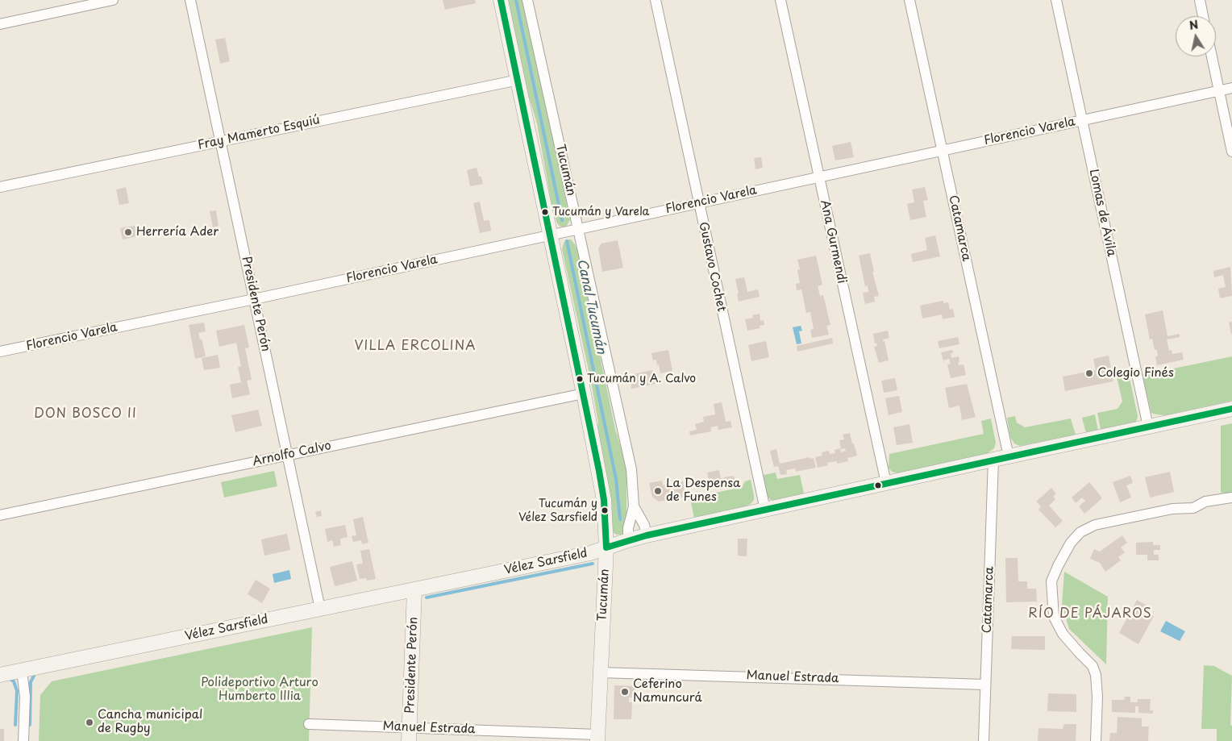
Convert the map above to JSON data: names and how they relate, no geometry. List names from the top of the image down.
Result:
{
  "streets": {
    "main road": ["Tucumán", "Presidente Perón", "Vélez Sarsfield"],
    "street": [
      "Florencio Varela",
      "Fray Mamerto Esquiú",
      "Lomas de Ávila",
      "Catamarca",
      "Ana Gurmendi",
      "Gustavo Cochet",
      "Arnolfo Calvo",
      "Manuel Estrada"
    ]
  },
  "crossings": [
    ["Florencio Varela", "Tucumán"],
    ["Florencio Varela", "Lomas de Ávila"],
    ["Florencio Varela", "Catamarca"],
    ["Florencio Varela", "Ana Gurmendi"],
    ["Florencio Varela", "Gustavo Cochet"],
    ["Florencio Varela", "Presidente Perón"],
    ["Fray Mamerto Esquiú", "Tucumán"],
    ["Fray Mamerto Esquiú", "Presidente Perón"],
    ["Tucumán", "Arnolfo Calvo"],
    ["Tucumán", "Vélez Sarsfield"],
    ["Tucumán", "Manuel Estrada"],
    ["Lomas de Ávila", "Vélez Sarsfield"],
    ["Catamarca", "Vélez Sarsfield"],
    ["Catamarca", "Manuel Estrada"],
    ["Ana Gurmendi", "Vélez Sarsfield"],
    ["Gustavo Cochet", "Vélez Sarsfield"],
    ["Presidente Perón", "Arnolfo Calvo"],
    ["Presidente Perón", "Vélez Sarsfield"],
    ["Presidente Perón", "Manuel Estrada"]
  ],
  "districts": ["VILLA ERCOLINA", "DON BOSCO II", "RÍO DE PÁJAROS"],
  "water": ["Canal Tucumán"],
  "parks": ["Polideportivo Arturo Humberto Illia"],
  "places": [
    "Tucumán y Varela",
    "Herrería Ader",
    "Colegio Finés",
    "Tucumán y A. Calvo",
    "La Despensa de Funes",
    "Tucumán y Vélez Sarsfield",
    "Ceferino Namuncurá",
    "Cancha municipal de Rugby"
  ],
  "north": "top"
}
